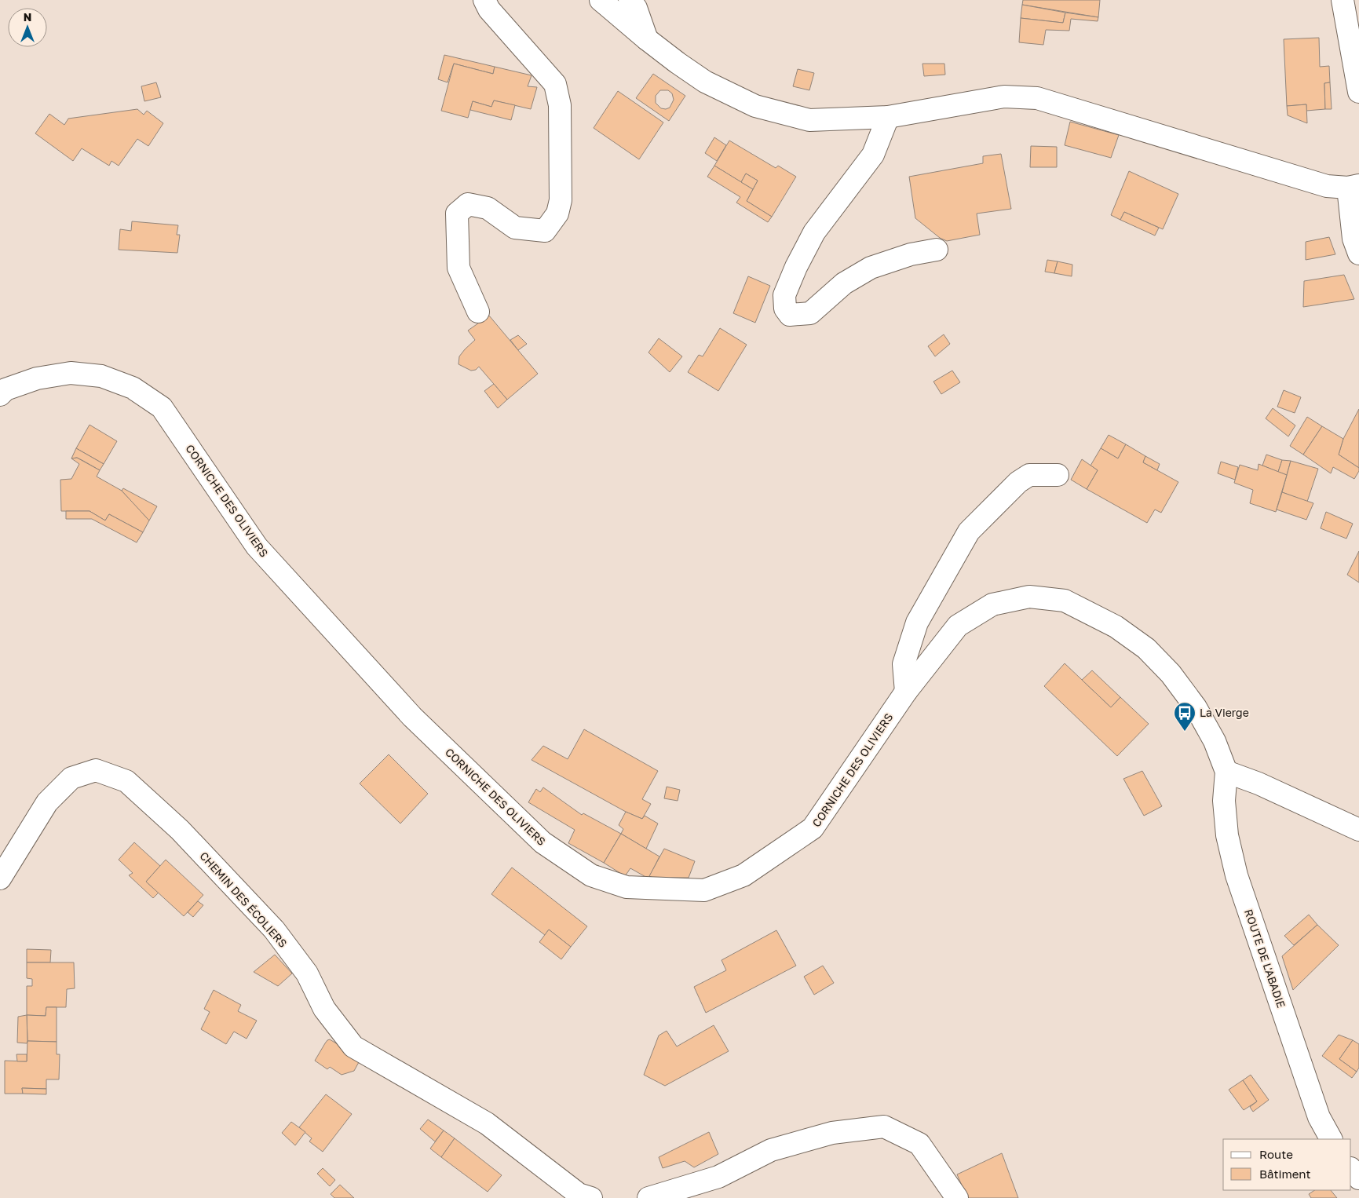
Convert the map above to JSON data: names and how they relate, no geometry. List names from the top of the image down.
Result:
{
  "streets": {
    "street": ["CORNICHE DES OLIVIERS", "CHEMIN DES ÉCOLIERS", "ROUTE DE L'ABADIE"]
  },
  "crossings": [
    ["CORNICHE DES OLIVIERS", "ROUTE DE L'ABADIE"]
  ],
  "places": {
    "bus stop": ["La Vierge"]
  },
  "legend": ["Route", "Bâtiment"],
  "north": "top"
}
